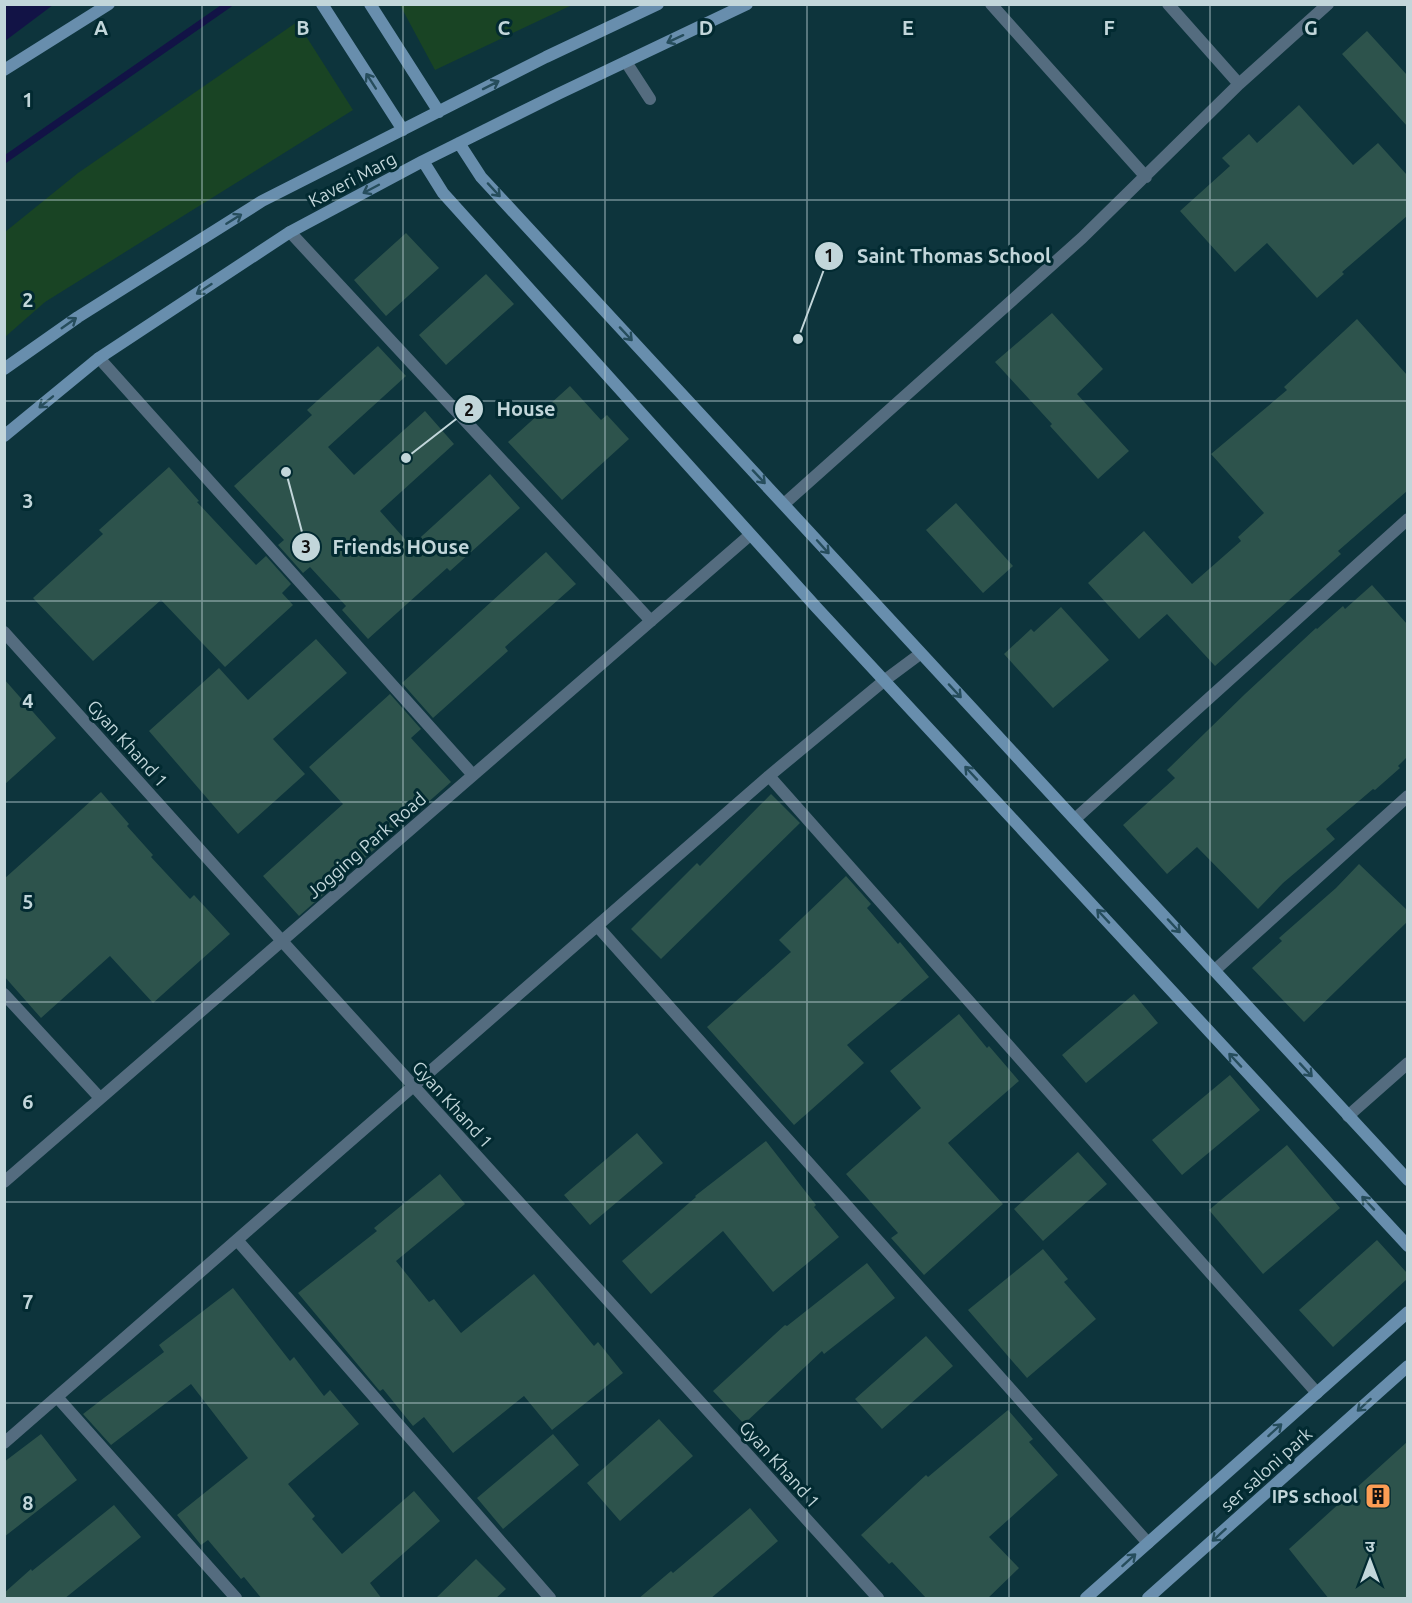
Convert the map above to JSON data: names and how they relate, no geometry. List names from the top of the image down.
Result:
{
  "streets": {
    "street": [
      "Kaveri Marg",
      "Gyan Khand 1",
      "Jogging Park Road",
      "ser saloni park"
    ]
  },
  "crossings": [
    ["Gyan Khand 1", "Jogging Park Road"]
  ],
  "places": {
    "other": ["Saint Thomas School", "House", "Friends HOuse"],
    "building": ["IPS school"]
  },
  "north": "top",
  "grid": {
    "columns": [
      "A",
      "B",
      "C",
      "D",
      "E",
      "F",
      "G"
    ],
    "rows": [
      "1",
      "2",
      "3",
      "4",
      "5",
      "6",
      "7",
      "8"
    ]
  }
}
